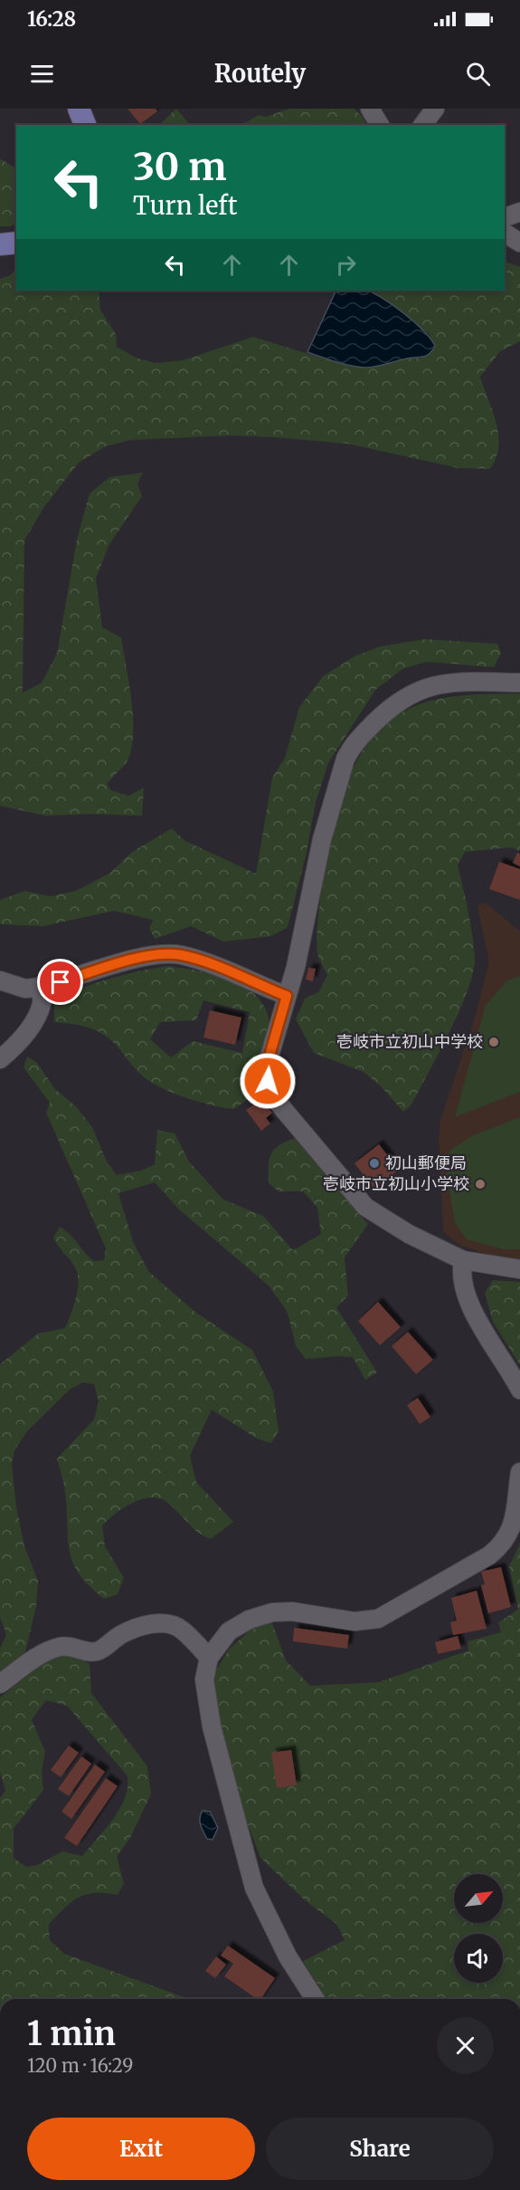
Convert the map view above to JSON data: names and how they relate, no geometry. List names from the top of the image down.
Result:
{
  "places": ["壱岐市立初山中学校", "初山郵便局", "壱岐市立初山小学校"],
  "north": "top right",
  "page": {
    "status": "16:28",
    "header": "Routely",
    "turn": ["30 m", "Turn left"],
    "heading": ["1 min", "120 m · 16:29"],
    "buttons": ["Exit", "Share"]
  }
}
